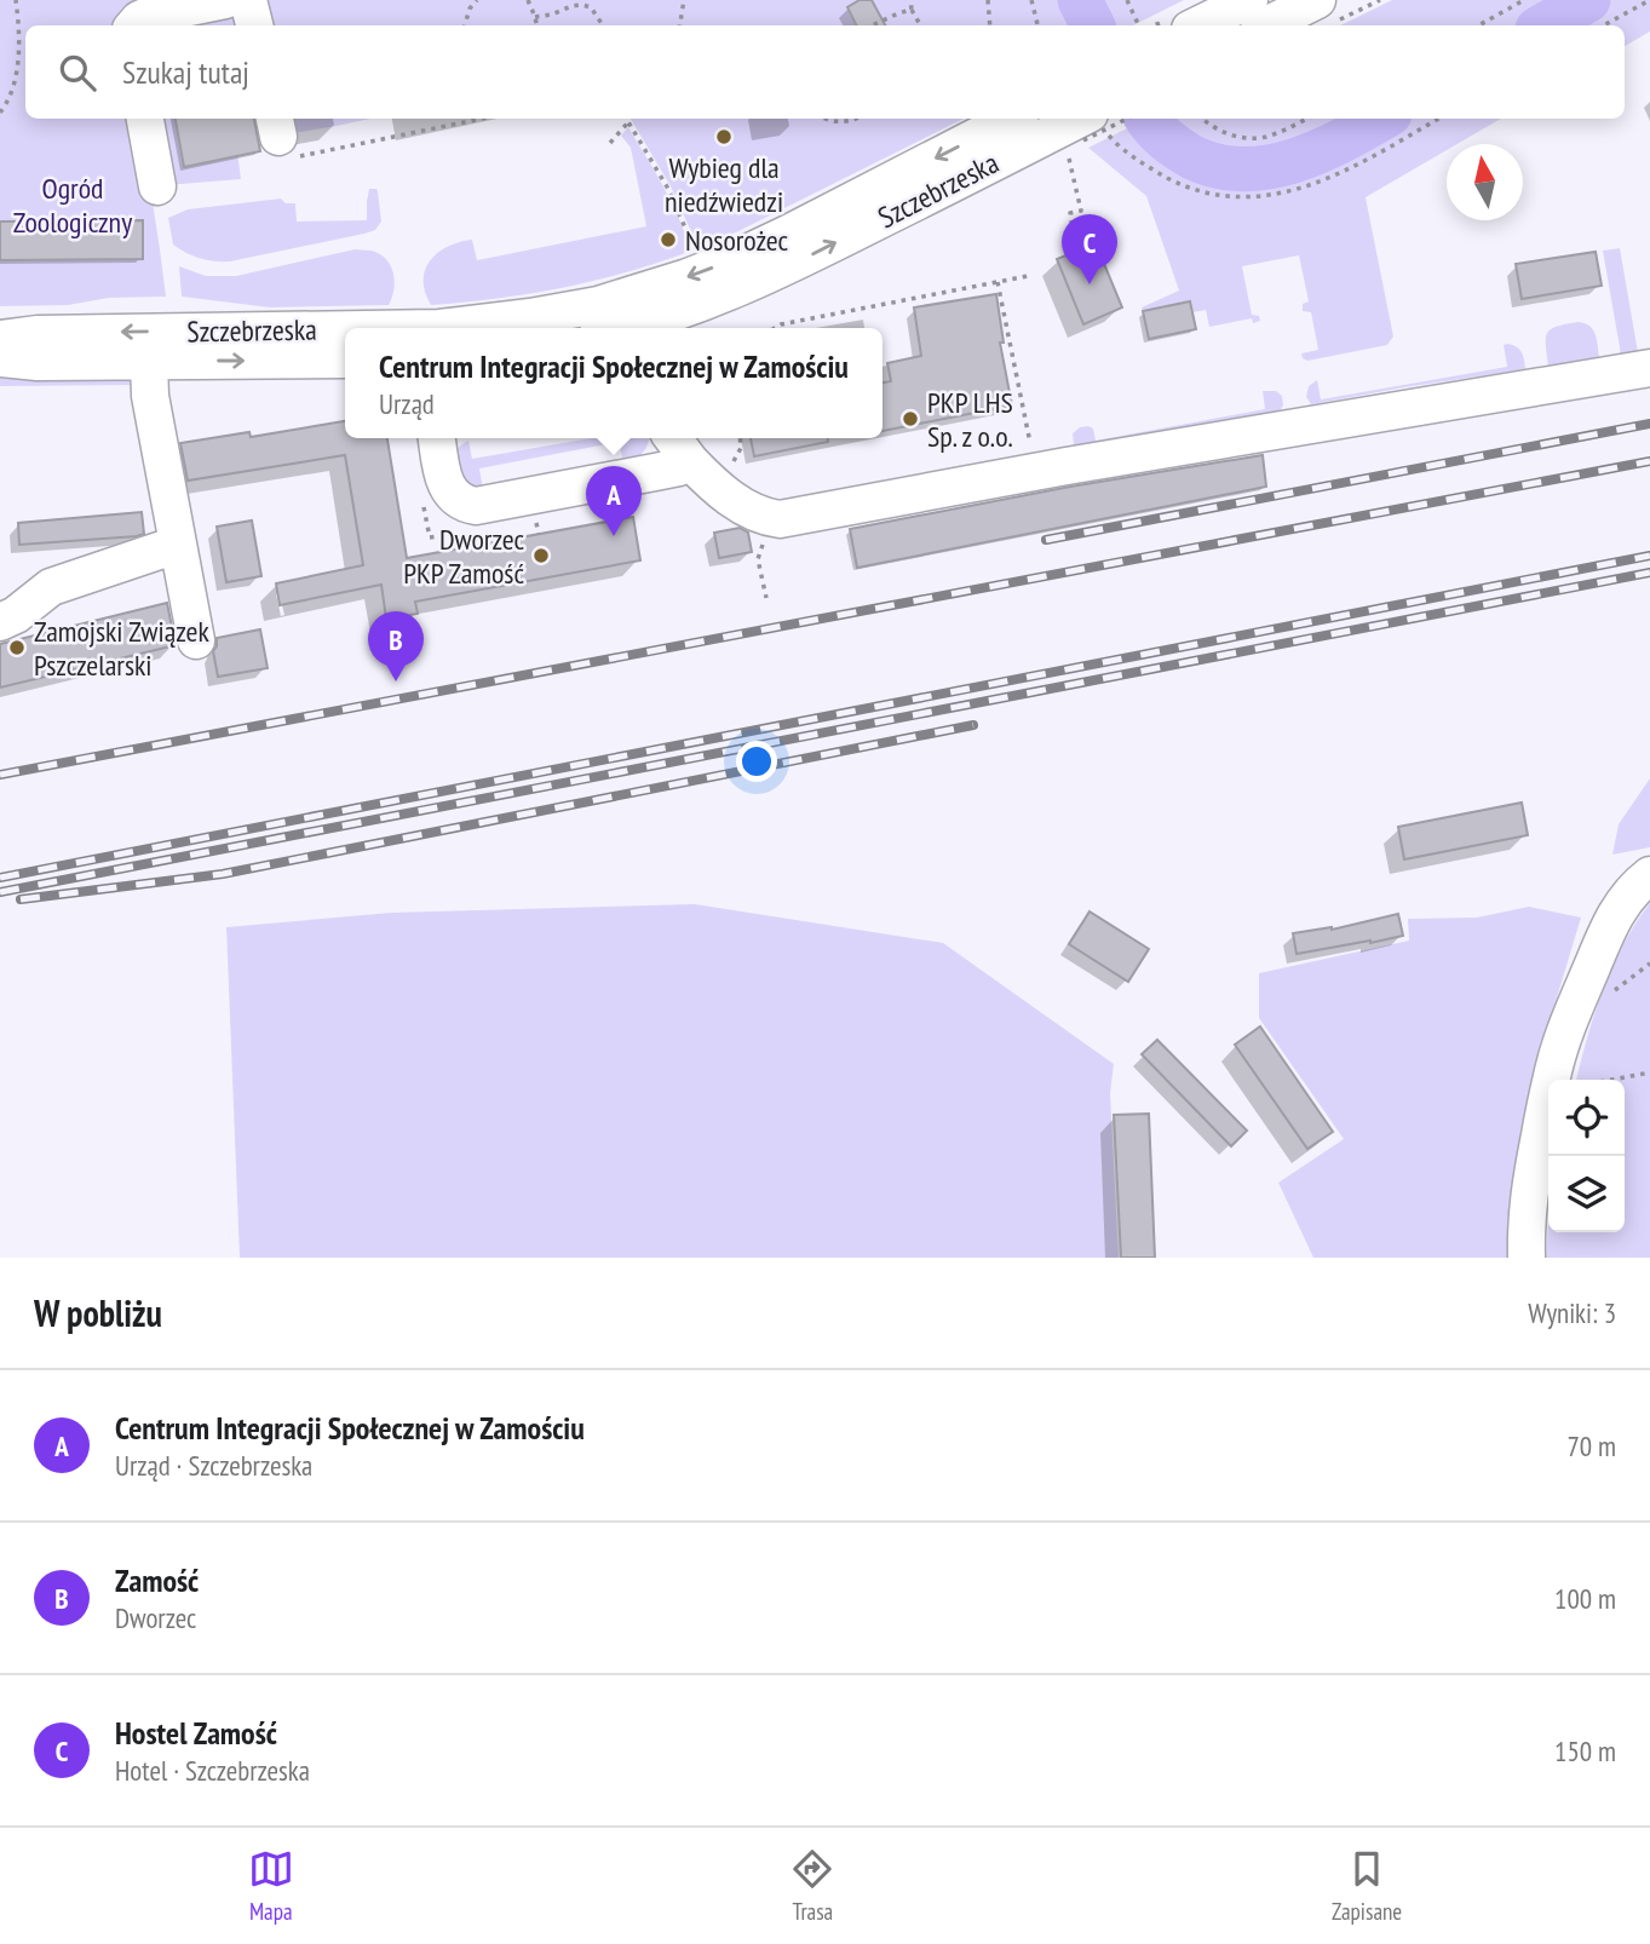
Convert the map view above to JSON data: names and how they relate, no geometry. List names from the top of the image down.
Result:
{
  "streets": {
    "street": ["Szczebrzeska"]
  },
  "parks": ["Ogród Zoologiczny"],
  "places": [
    "Wybieg dla niedźwiedzi",
    "Nosorożec",
    "PKP LHS Sp. z o.o.",
    "Dworzec PKP Zamość",
    "Zamojski Związek Pszczelarski"
  ],
  "north": "top",
  "page": {
    "search": "Szukaj tutaj",
    "pins": ["C", "A", "B"],
    "popup": ["Centrum Integracji Społecznej w Zamościu", "Urząd"],
    "heading": ["W pobliżu", "Wyniki: 3"],
    "list": [
      {
        "mark": "A",
        "name": "Centrum Integracji Społecznej w Zamościu",
        "note": "Urząd · Szczebrzeska",
        "value": "70 m"
      },
      {
        "mark": "B",
        "name": "Zamość",
        "note": "Dworzec",
        "value": "100 m"
      },
      {
        "mark": "C",
        "name": "Hostel Zamość",
        "note": "Hotel · Szczebrzeska",
        "value": "150 m"
      }
    ],
    "nav": ["Mapa", "Trasa", "Zapisane"]
  }
}
